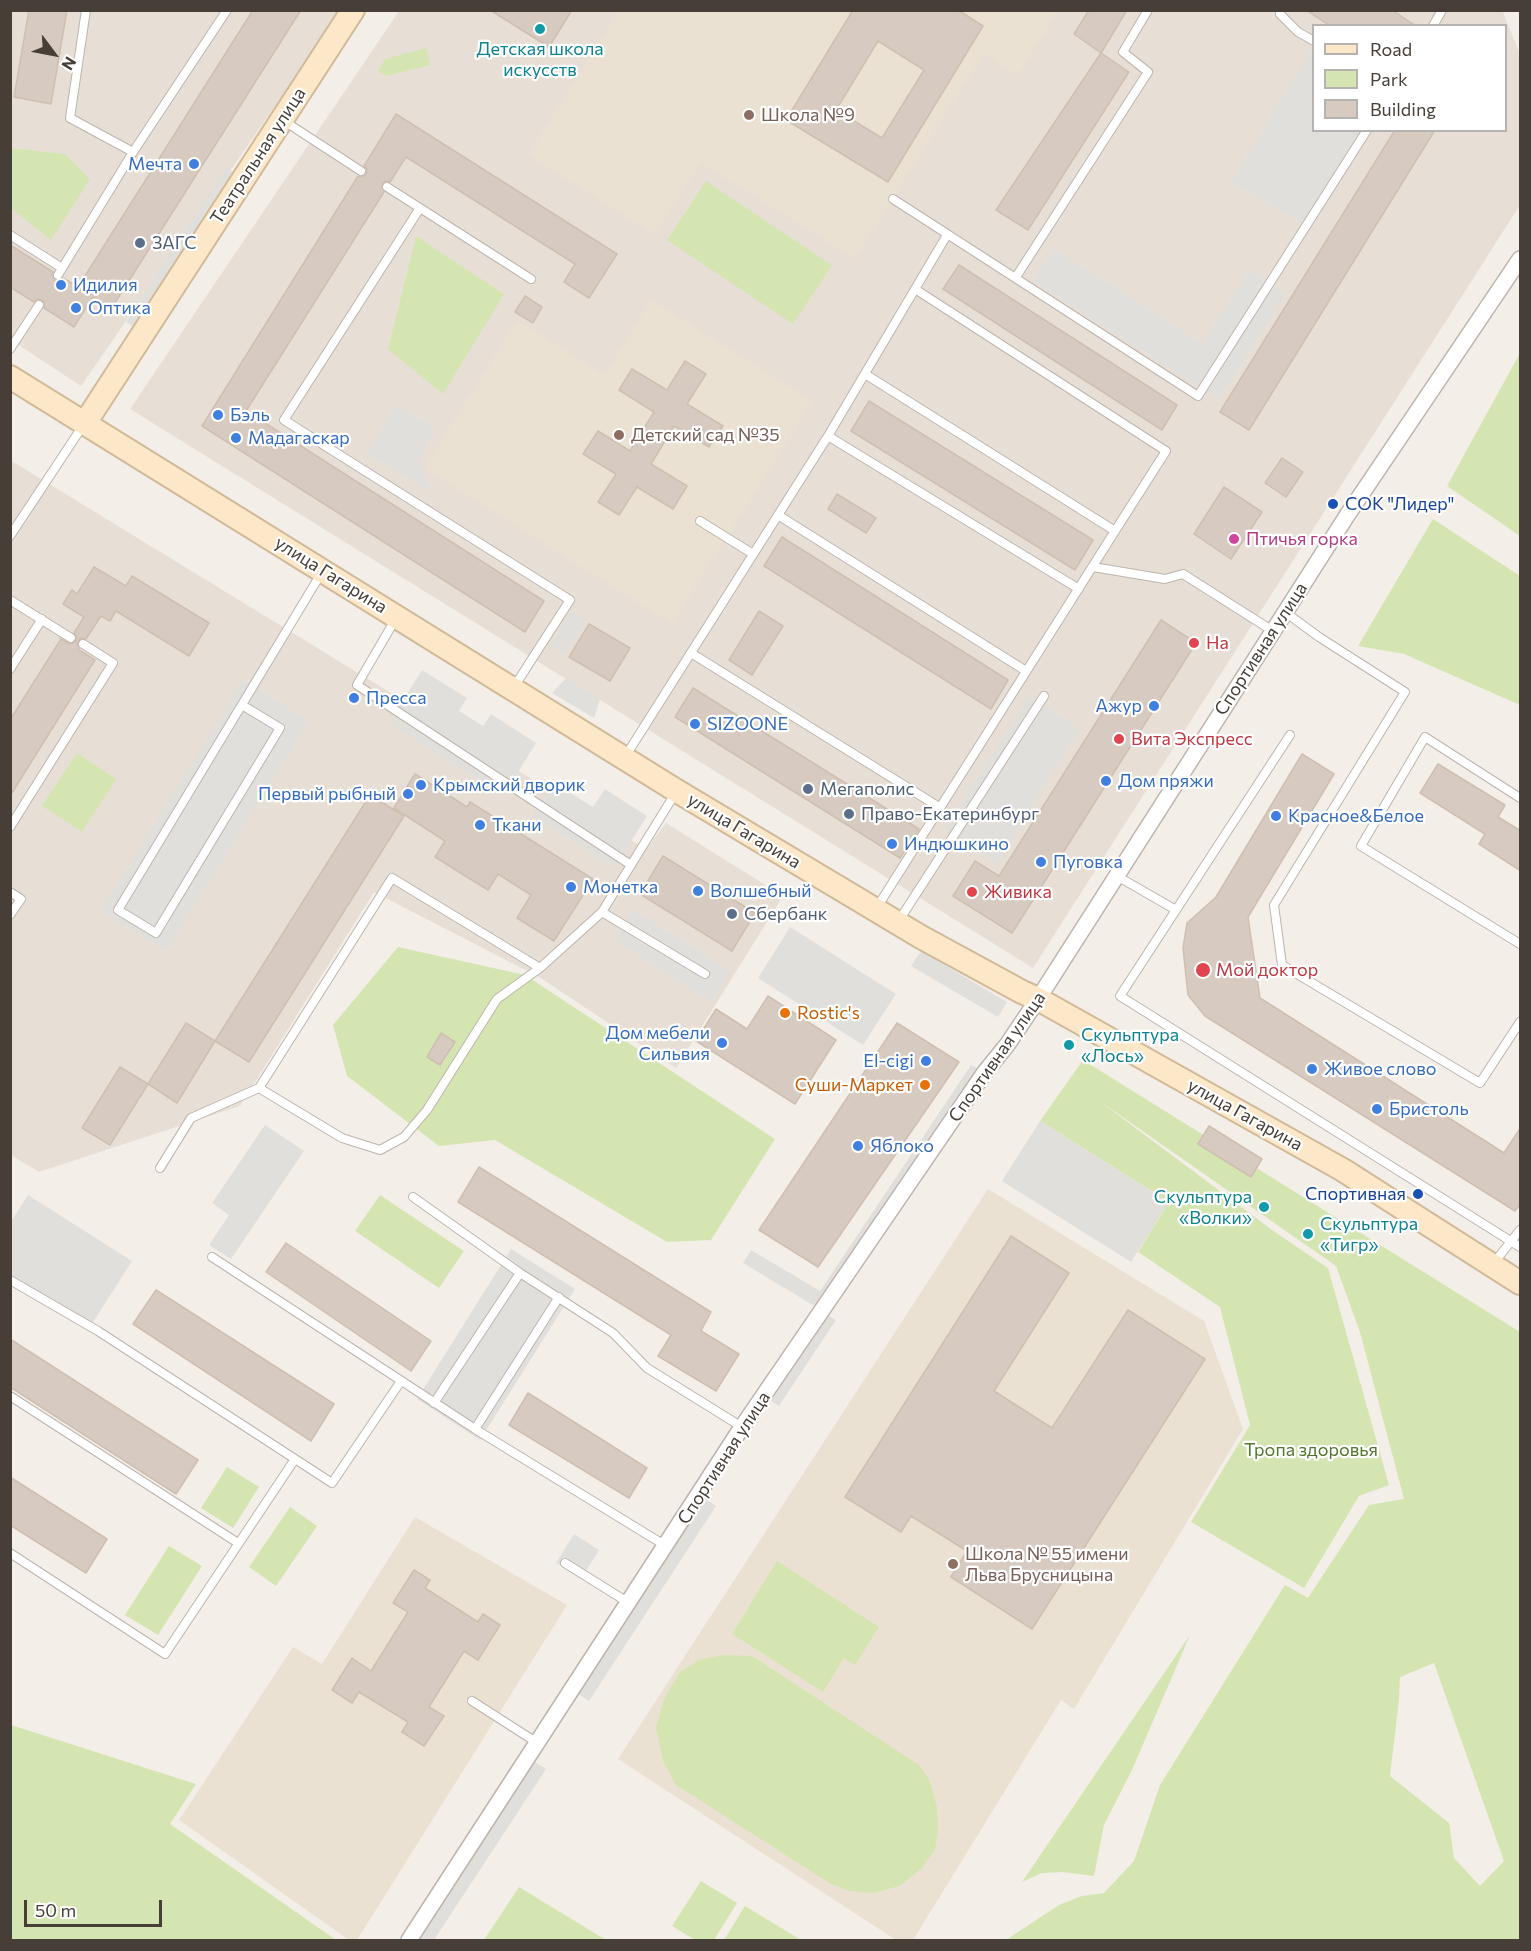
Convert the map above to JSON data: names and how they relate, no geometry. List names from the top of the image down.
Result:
{
  "streets": {
    "street": ["Театральная улица", "улица Гагарина", "Спортивная улица"]
  },
  "crossings": [
    ["Театральная улица", "улица Гагарина"],
    ["улица Гагарина", "Спортивная улица"]
  ],
  "parks": ["Тропа здоровья"],
  "places": [
    "Детская школа искусств",
    "Школа №9",
    "Мечта",
    "ЗАГС",
    "Идилия",
    "Оптика",
    "Бэль",
    "Детский сад №35",
    "Мадагаскар",
    "СОК \"Лидер\"",
    "Птичья горка",
    "На",
    "Пресса",
    "Ажур",
    "SIZOONE",
    "Вита Экспресс",
    "Дом пряжи",
    "Крымский дворик",
    "Мегаполис",
    "Первый рыбный",
    "Право-Екатеринбург",
    "Красное&Белое",
    "Ткани",
    "Индюшкино",
    "Пуговка",
    "Монетка",
    "Волшебный",
    "Живика",
    "Сбербанк",
    "Мой доктор",
    "Rostic's",
    "Дом мебели Сильвия",
    "Скульптура «Лось»",
    "El-cigi",
    "Живое слово",
    "Суши-Маркет",
    "Бристоль",
    "Яблоко",
    "Спортивная",
    "Скульптура «Волки»",
    "Скульптура «Тигр»",
    "Школа № 55 имени Льва Брусницына"
  ],
  "legend": ["Road", "Park", "Building"],
  "scale_bar": "50 m",
  "north": "bottom right"
}
